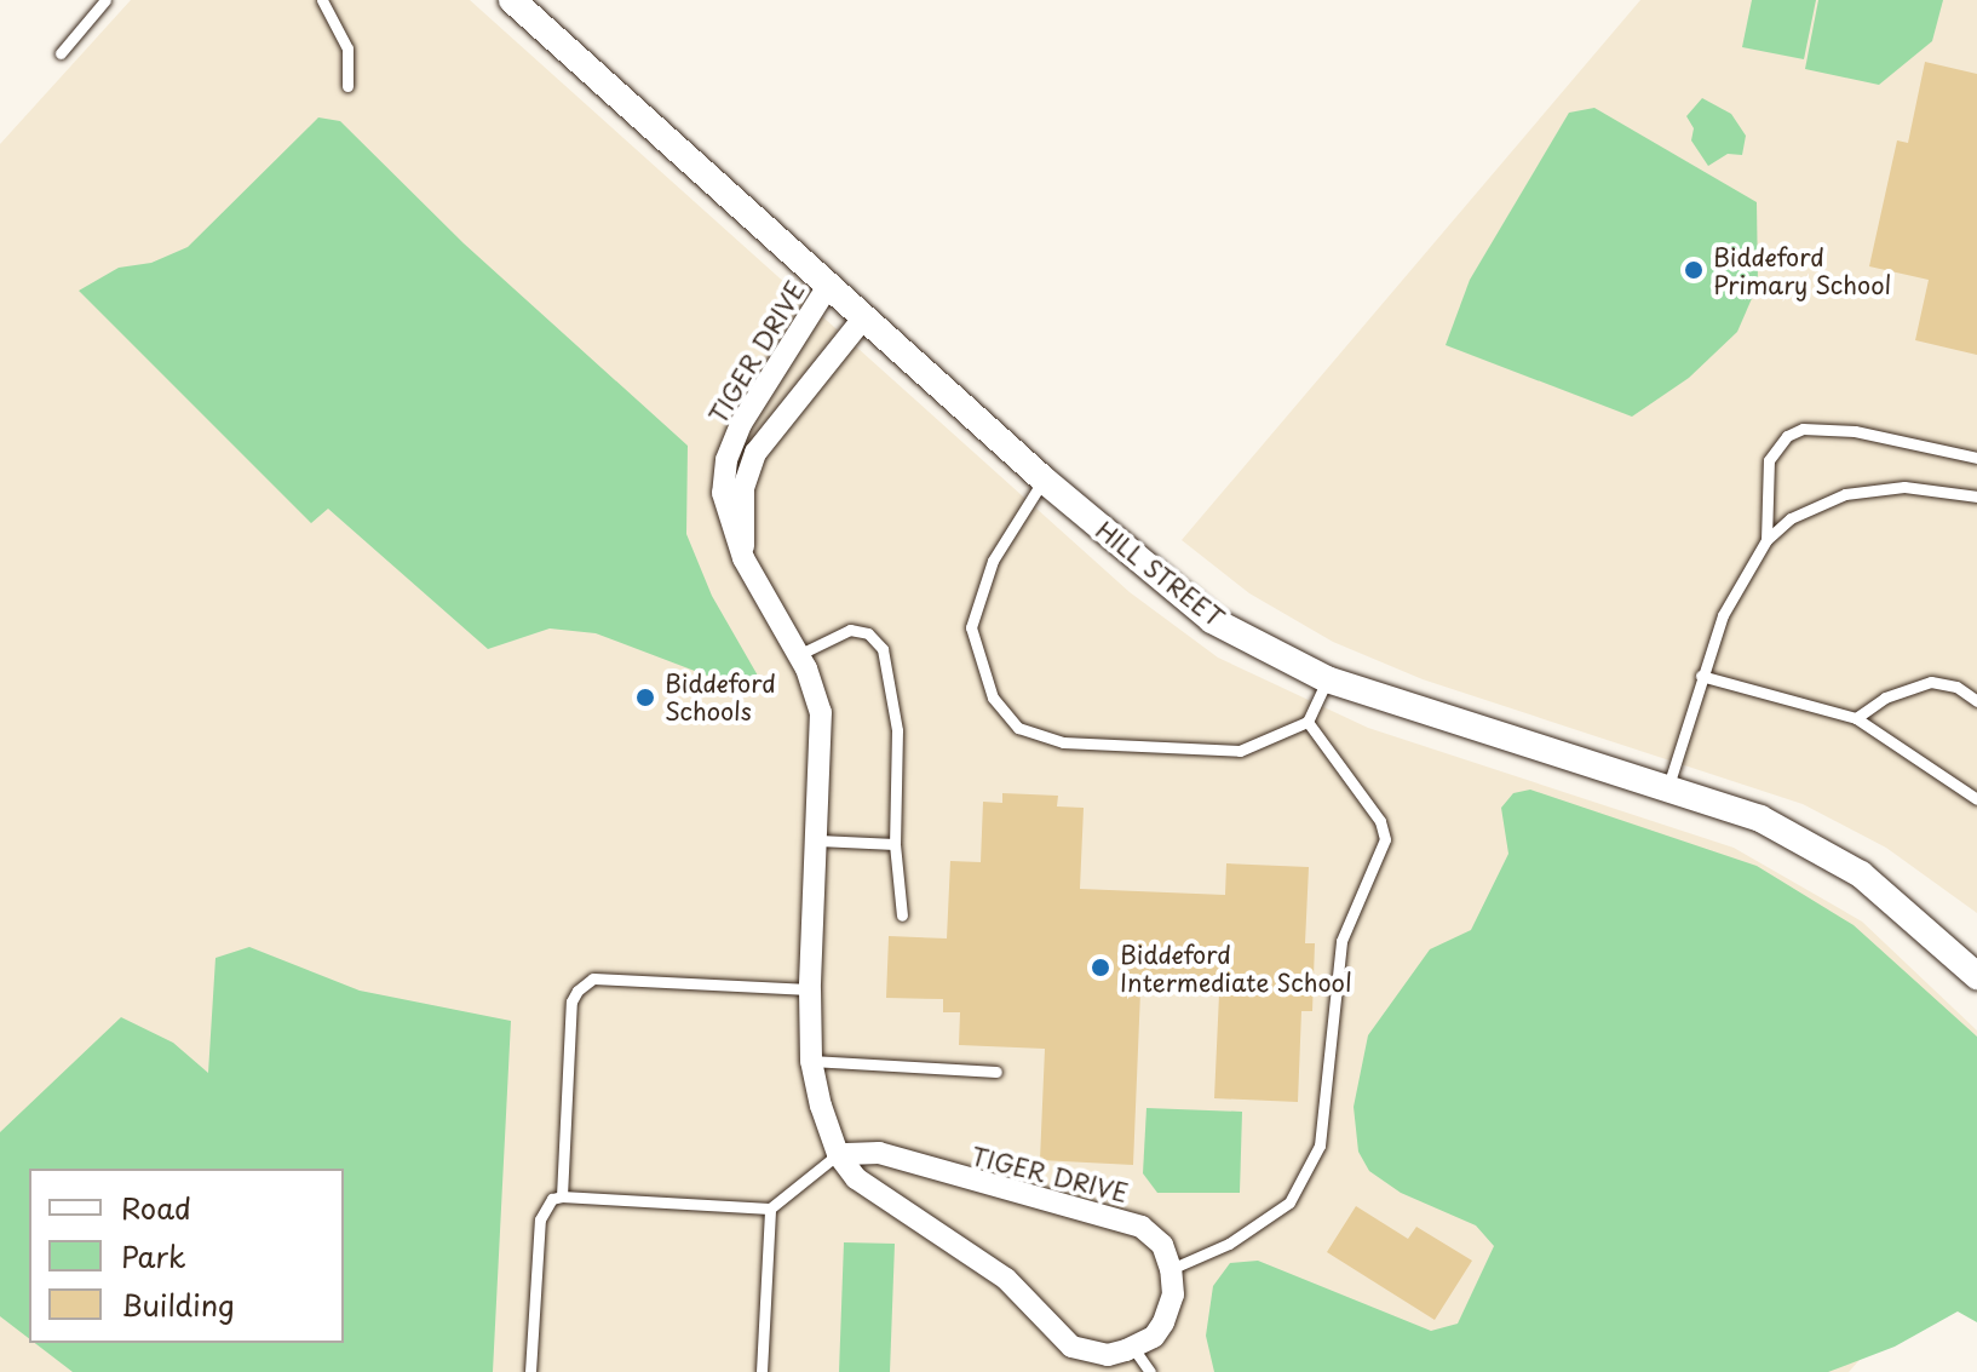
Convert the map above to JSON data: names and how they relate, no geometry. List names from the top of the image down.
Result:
{
  "streets": {
    "street": ["TIGER DRIVE", "HILL STREET"]
  },
  "crossings": [
    ["TIGER DRIVE", "HILL STREET"]
  ],
  "places": ["Biddeford Primary School", "Biddeford Schools", "Biddeford Intermediate School"],
  "legend": ["Road", "Park", "Building"]
}
